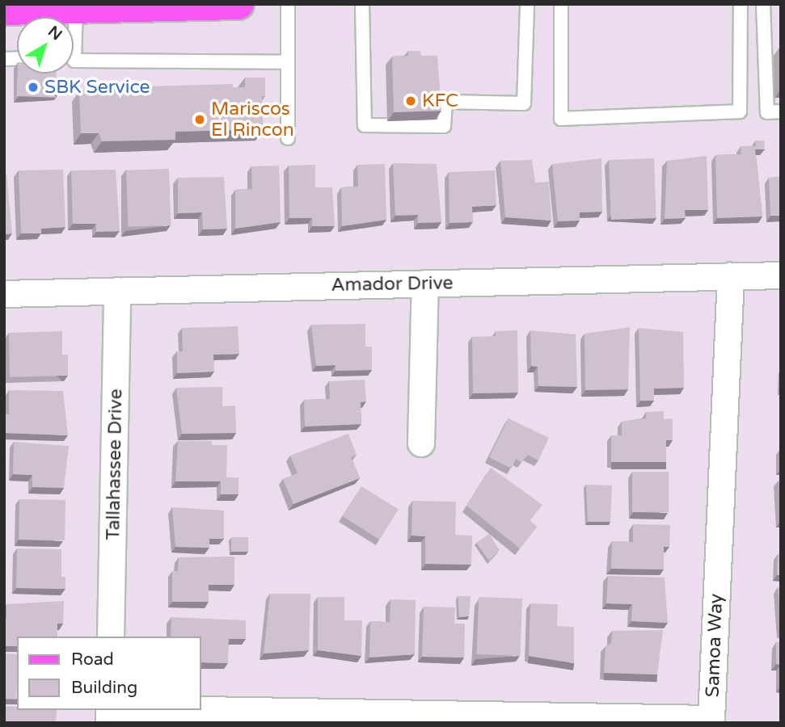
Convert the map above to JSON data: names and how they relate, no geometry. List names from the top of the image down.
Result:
{
  "streets": {
    "street": ["Amador Drive", "Tallahassee Drive", "Samoa Way"]
  },
  "crossings": [
    ["Amador Drive", "Tallahassee Drive"],
    ["Amador Drive", "Samoa Way"]
  ],
  "places": ["SBK Service", "KFC", "Mariscos El Rincon"],
  "legend": ["Road", "Building"],
  "north": "top right"
}
